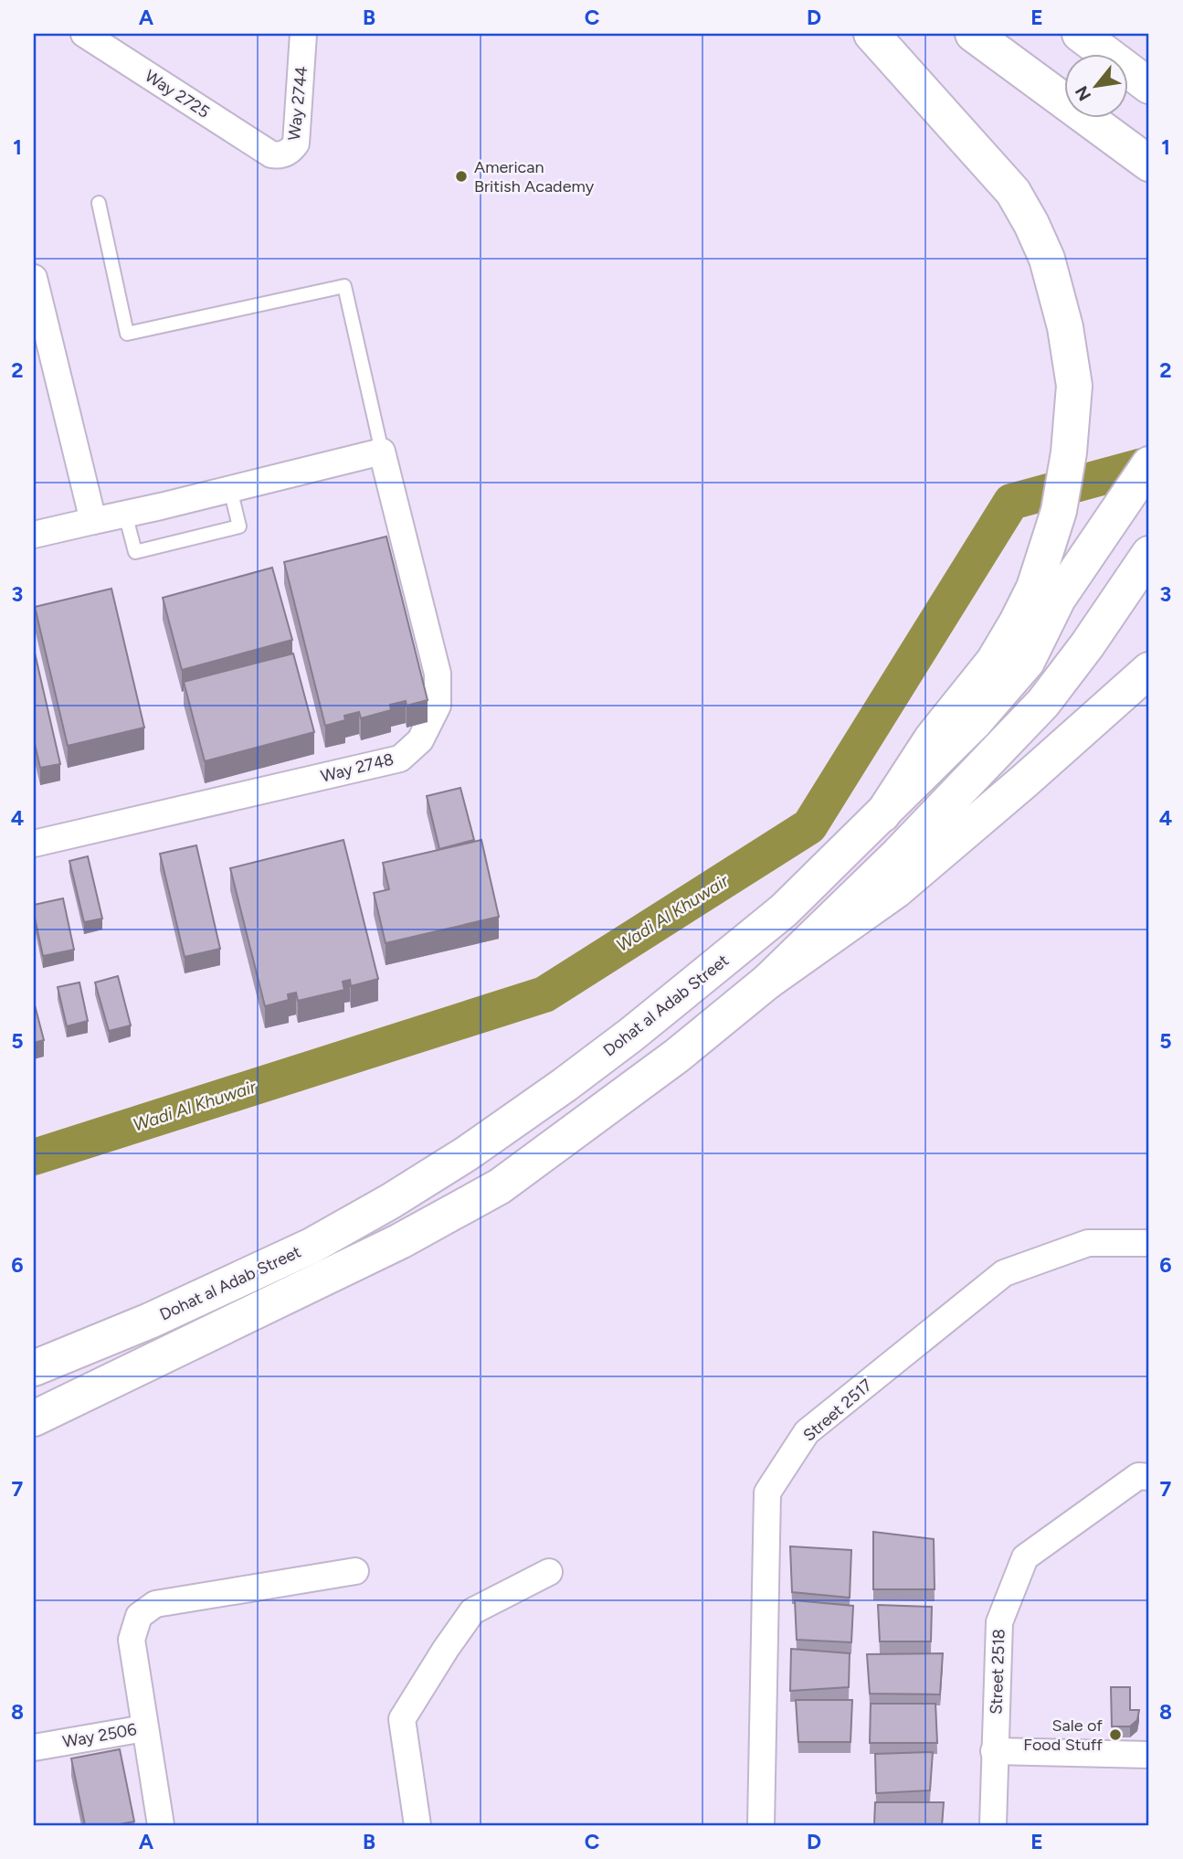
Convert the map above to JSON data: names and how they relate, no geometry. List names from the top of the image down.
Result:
{
  "streets": {
    "main road": ["Dohat al Adab Street"],
    "street": [
      "Way 2725",
      "Way 2744",
      "Way 2748",
      "Street 2517",
      "Street 2518",
      "Way 2506"
    ]
  },
  "crossings": [
    ["Way 2725", "Way 2744"]
  ],
  "water": ["Wadi Al Khuwair"],
  "places": ["American British Academy", "Sale of Food Stuff"],
  "north": "bottom left",
  "grid": {
    "columns": [
      "A",
      "B",
      "C",
      "D",
      "E"
    ],
    "rows": [
      "1",
      "2",
      "3",
      "4",
      "5",
      "6",
      "7",
      "8"
    ]
  }
}
